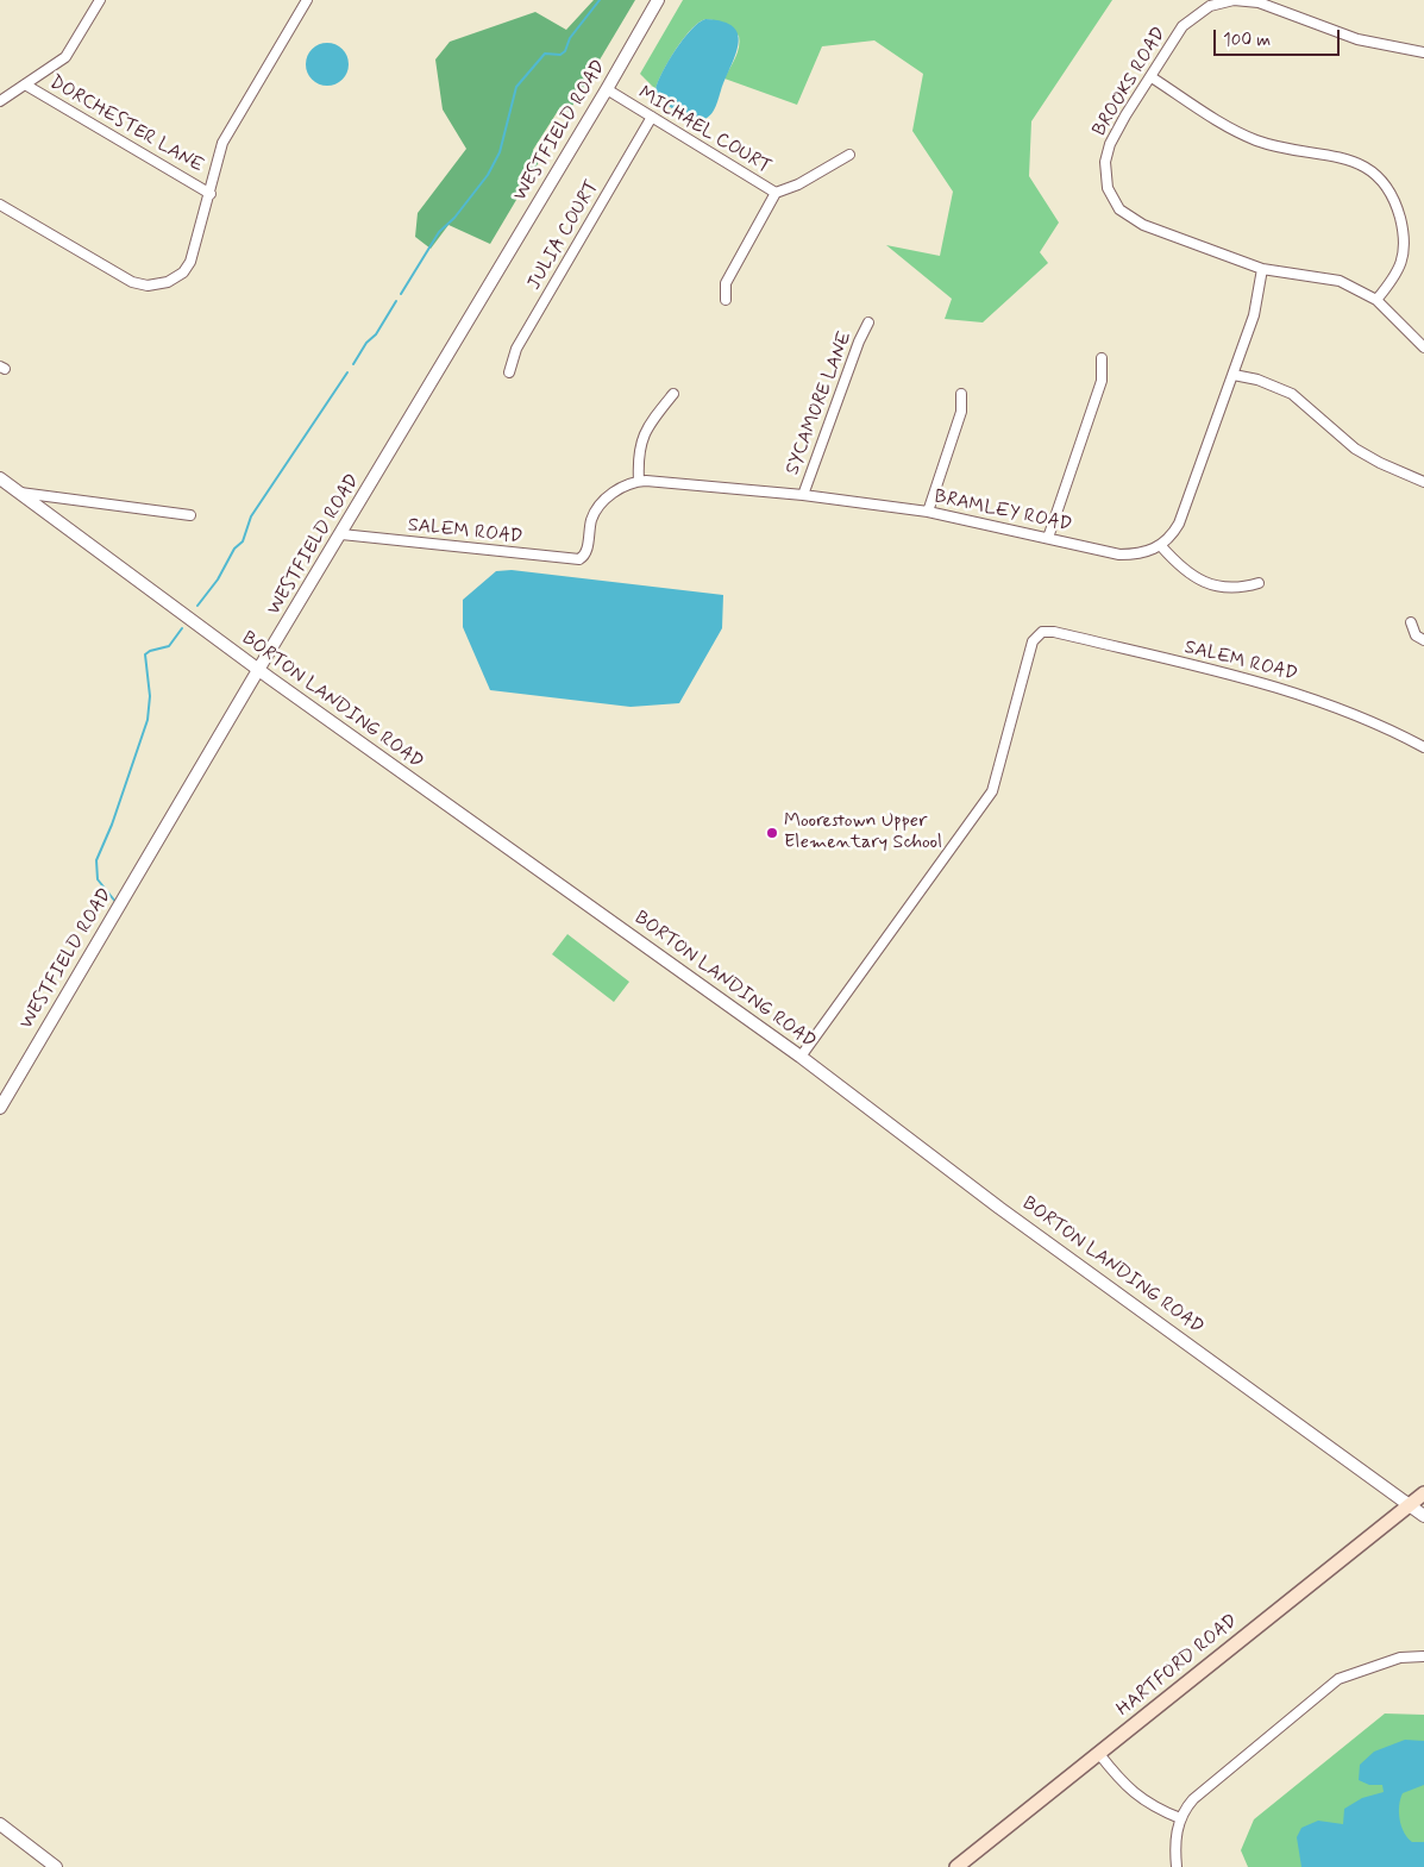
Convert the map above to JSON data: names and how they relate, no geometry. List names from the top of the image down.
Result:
{
  "streets": {
    "main road": ["HARTFORD ROAD"],
    "street": [
      "BROOKS ROAD",
      "DORCHESTER LANE",
      "WESTFIELD ROAD",
      "MICHAEL COURT",
      "JULIA COURT",
      "SYCAMORE LANE",
      "BRAMLEY ROAD",
      "SALEM ROAD",
      "BORTON LANDING ROAD"
    ]
  },
  "crossings": [
    ["WESTFIELD ROAD", "MICHAEL COURT"],
    ["WESTFIELD ROAD", "SALEM ROAD"],
    ["WESTFIELD ROAD", "BORTON LANDING ROAD"],
    ["MICHAEL COURT", "JULIA COURT"],
    ["SYCAMORE LANE", "BRAMLEY ROAD"],
    ["BRAMLEY ROAD", "SALEM ROAD"],
    ["SALEM ROAD", "BORTON LANDING ROAD"],
    ["BORTON LANDING ROAD", "HARTFORD ROAD"]
  ],
  "places": ["Moorestown Upper Elementary School"],
  "scale_bar": "100 m"
}
